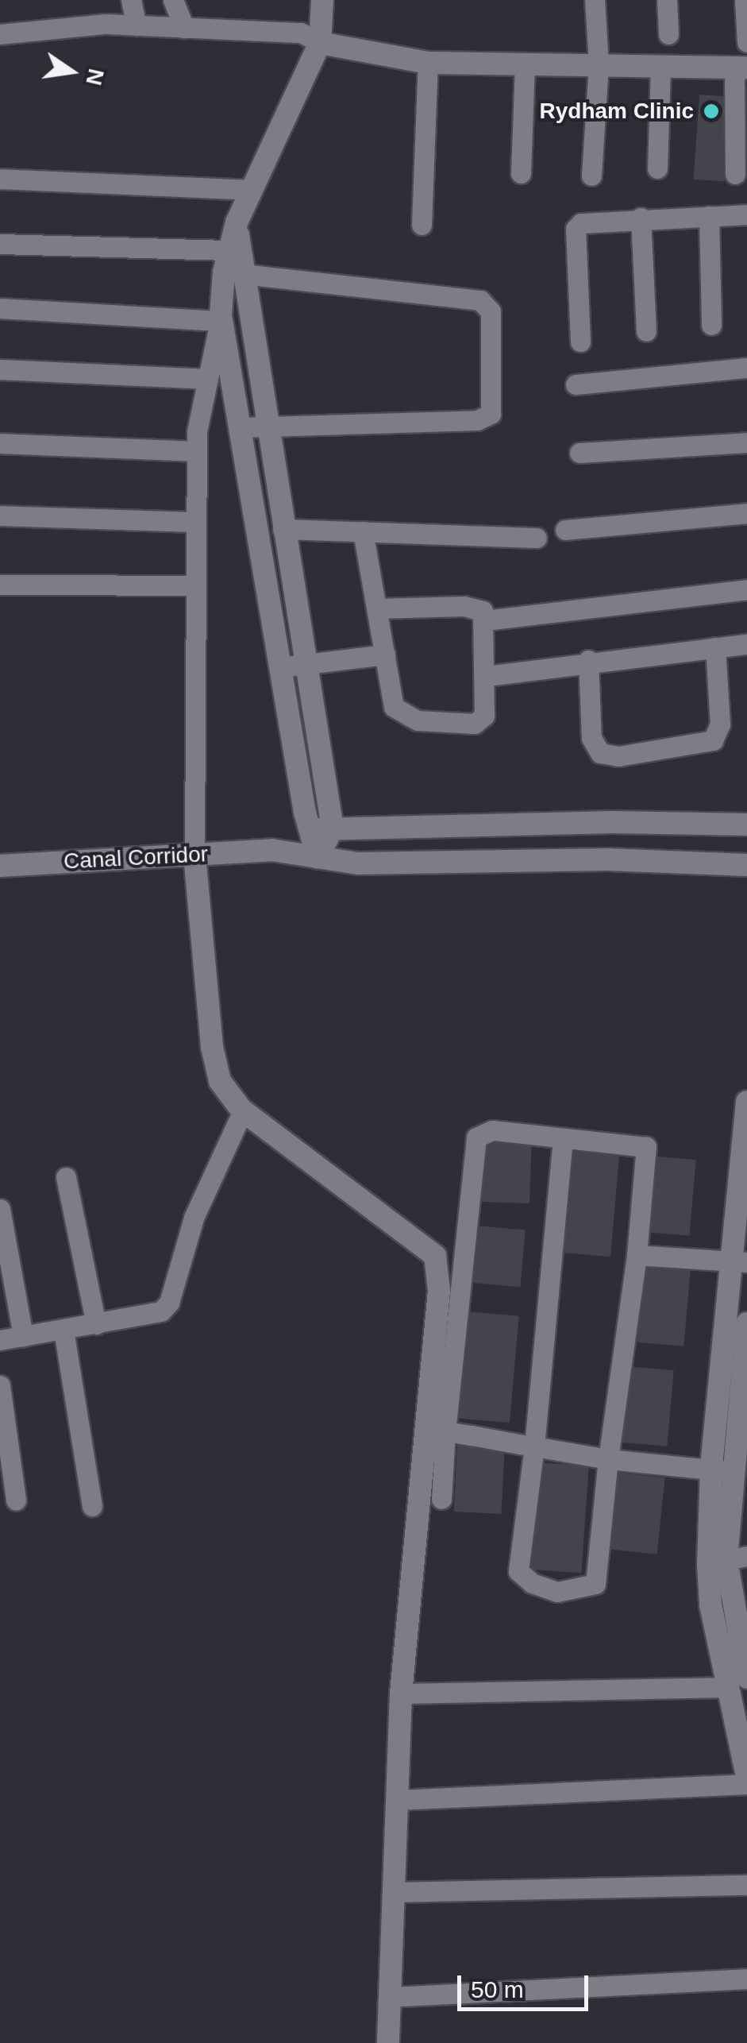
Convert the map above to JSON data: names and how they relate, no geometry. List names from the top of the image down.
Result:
{
  "streets": {
    "street": ["Canal Corridor"]
  },
  "places": ["Rydham Clinic"],
  "scale_bar": "50 m",
  "north": "right"
}
